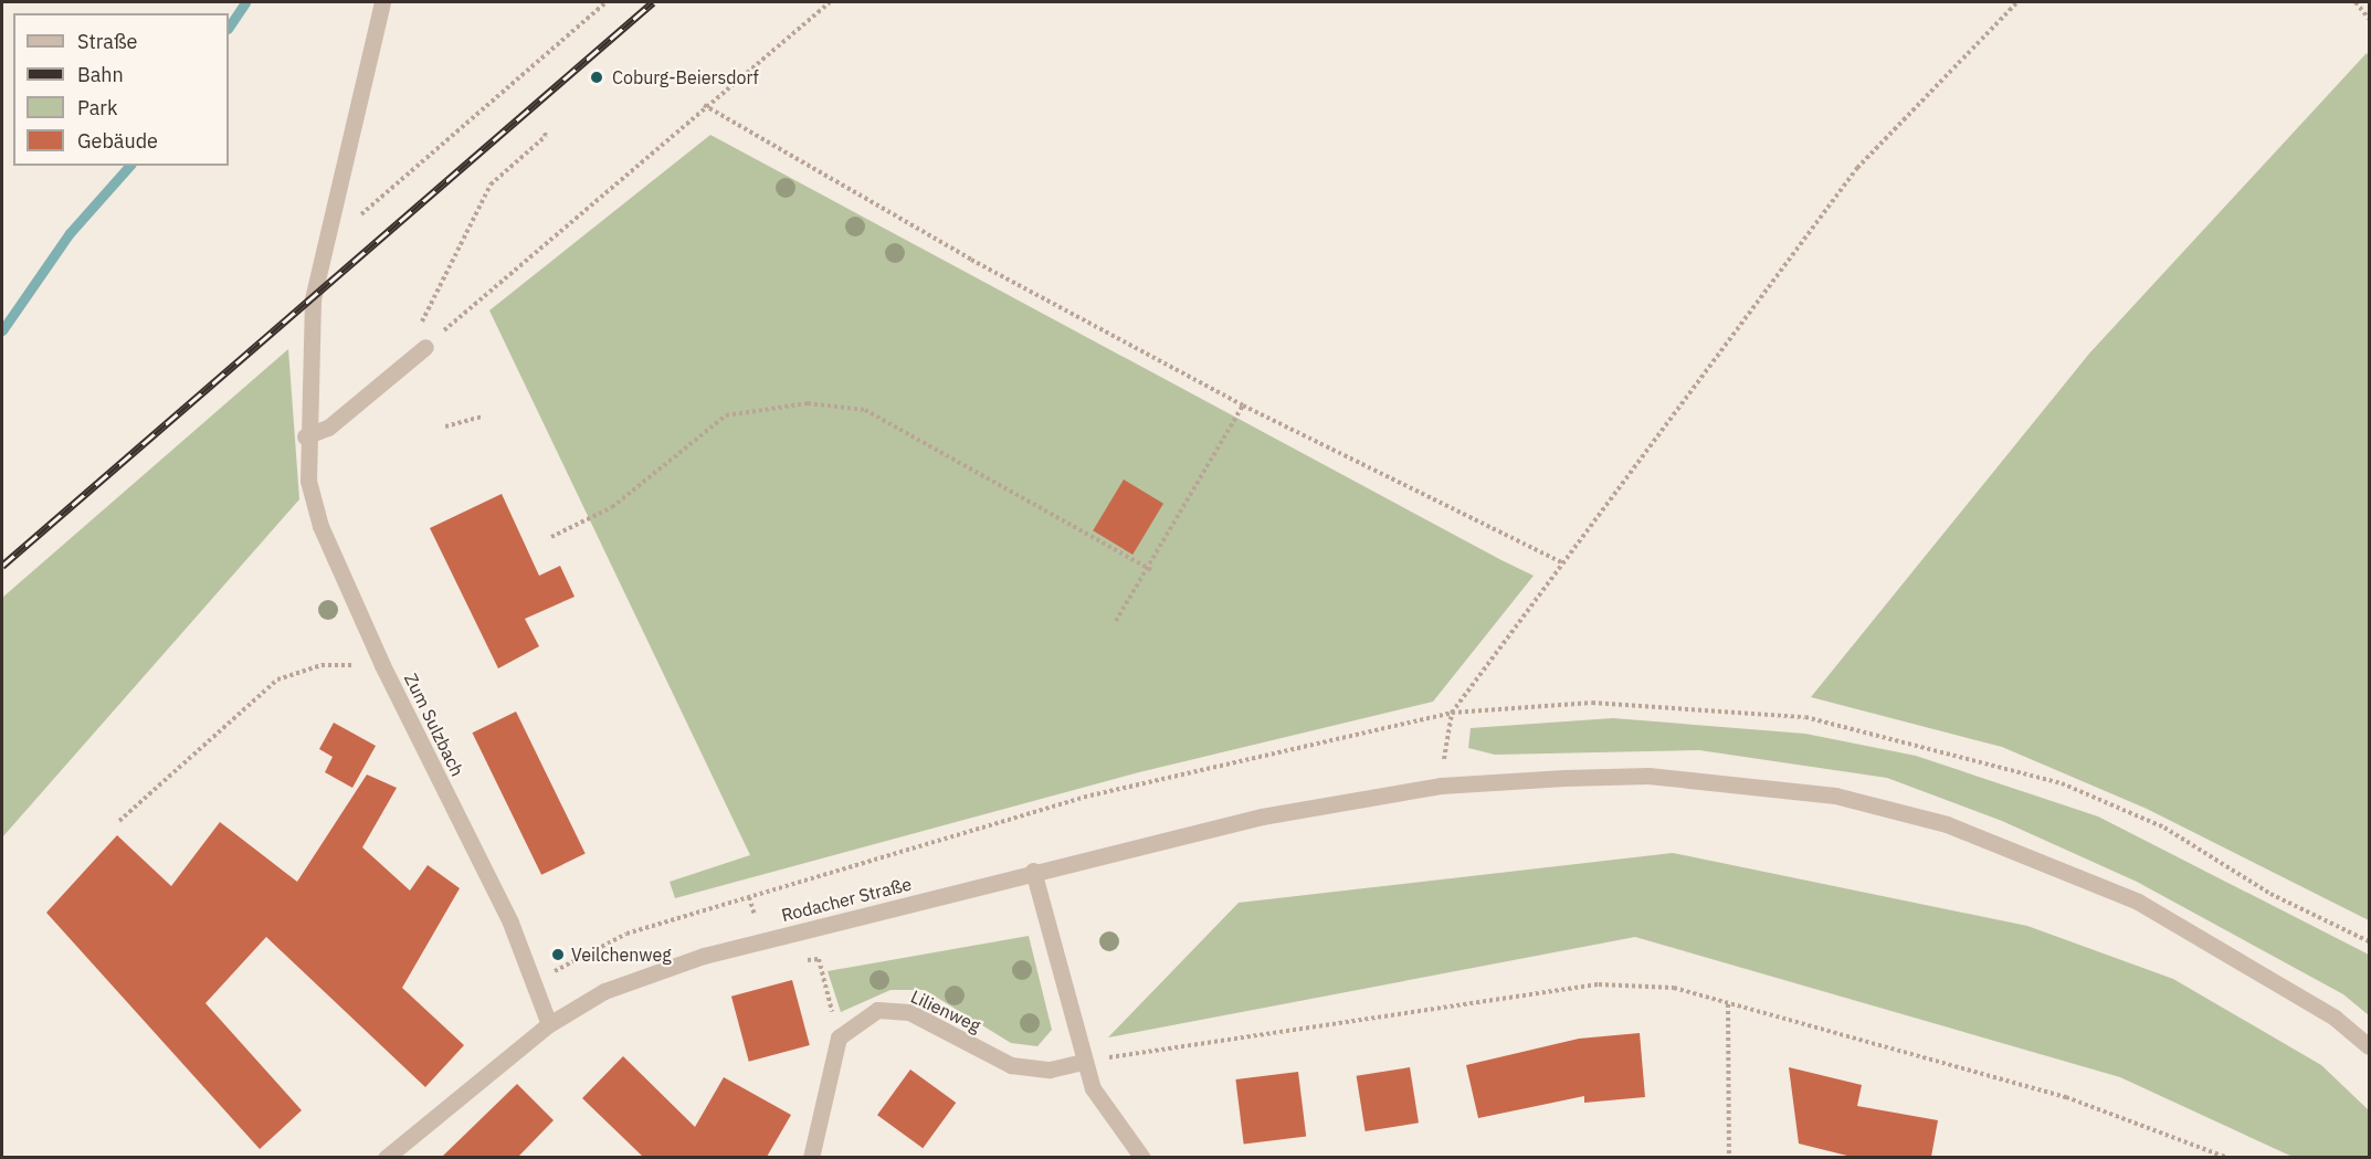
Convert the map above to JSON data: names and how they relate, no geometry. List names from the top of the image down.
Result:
{
  "streets": {
    "street": ["Zum Sulzbach", "Rodacher Straße", "Lilienweg"]
  },
  "crossings": [
    ["Zum Sulzbach", "Rodacher Straße"]
  ],
  "places": ["Coburg-Beiersdorf", "Veilchenweg"],
  "legend": [
    "Straße",
    "Bahn",
    "Park",
    "Gebäude"
  ]
}
